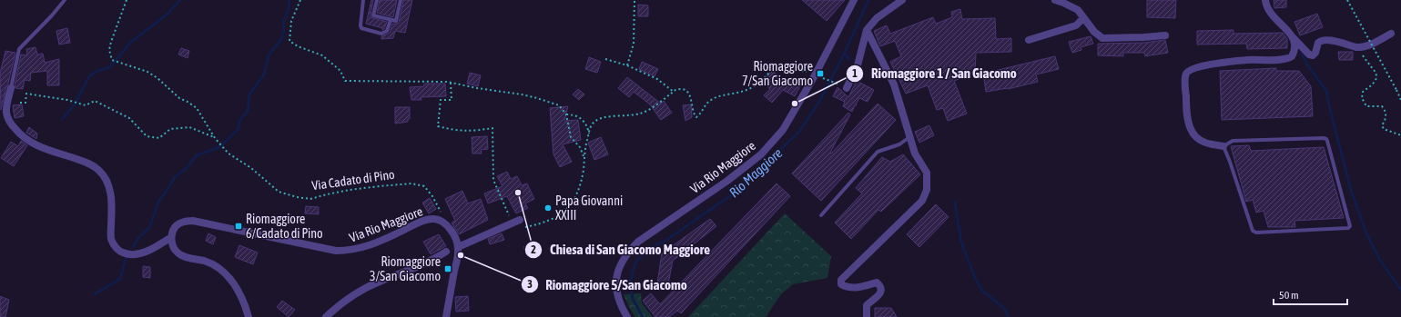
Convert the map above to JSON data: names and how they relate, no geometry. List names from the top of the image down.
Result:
{
  "streets": {
    "street": ["Via Rio Maggiore"],
    "path": ["Via Cadato di Pino"]
  },
  "crossings": [
    ["Via Rio Maggiore", "Via Cadato di Pino"]
  ],
  "water": ["Rio Maggiore"],
  "places": {
    "transit": ["Riomaggiore 7/San Giacomo", "Riomaggiore 6/Cadato di Pino", "Riomaggiore 3/San Giacomo"],
    "other": [
      "Riomaggiore 1 / San Giacomo",
      "Chiesa di San Giacomo Maggiore",
      "Papa Giovanni XXIII",
      "Riomaggiore 5/San Giacomo"
    ]
  },
  "scale_bar": "50 m"
}
